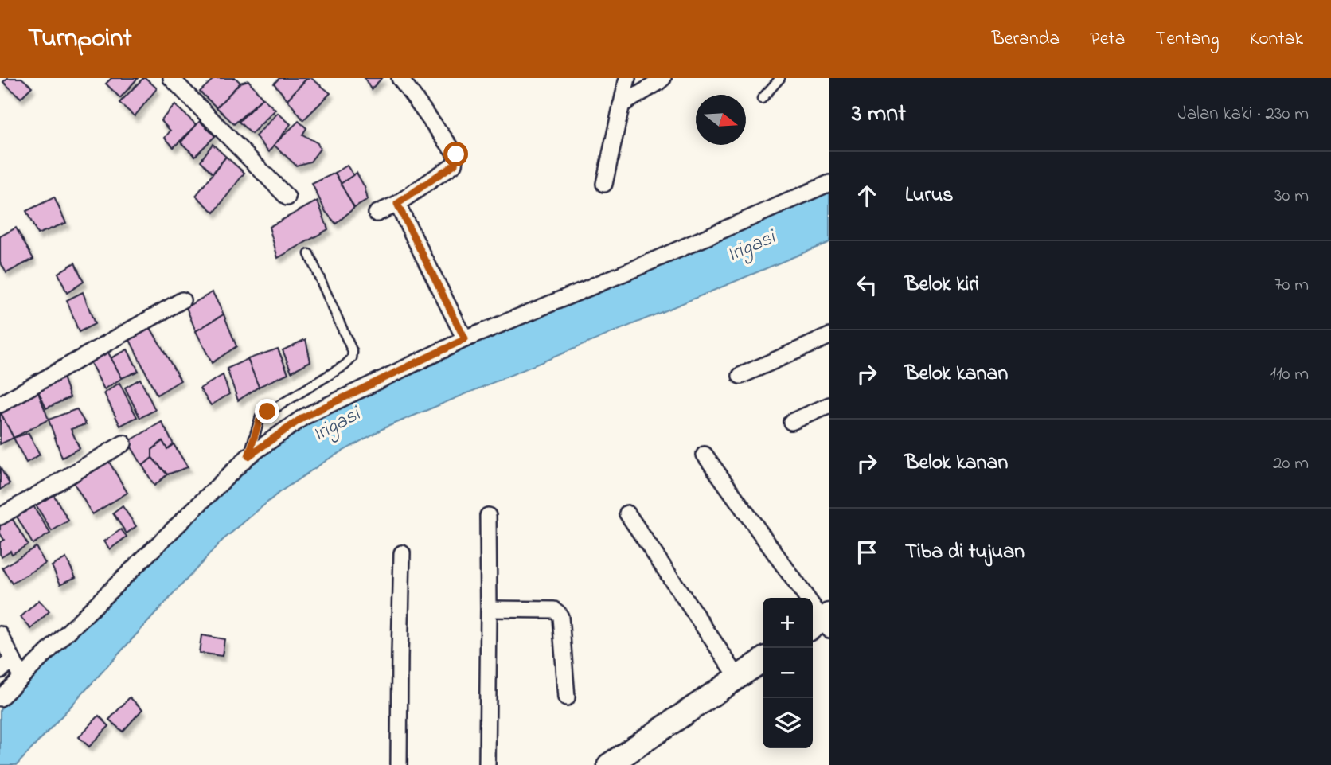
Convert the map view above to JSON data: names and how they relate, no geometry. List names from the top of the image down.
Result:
{
  "water": ["Irigasi"],
  "north": "right",
  "page": {
    "header": "Turnpoint",
    "nav": [
      "Beranda",
      "Peta",
      "Tentang",
      "Kontak"
    ],
    "heading": ["3 mnt", "Jalan kaki · 230 m"],
    "list": [
      ["Lurus", "30 m"],
      ["Belok kiri", "70 m"],
      ["Belok kanan", "110 m"],
      ["Belok kanan", "20 m"],
      "Tiba di tujuan"
    ],
    "map_buttons": ["+", "−"]
  }
}
